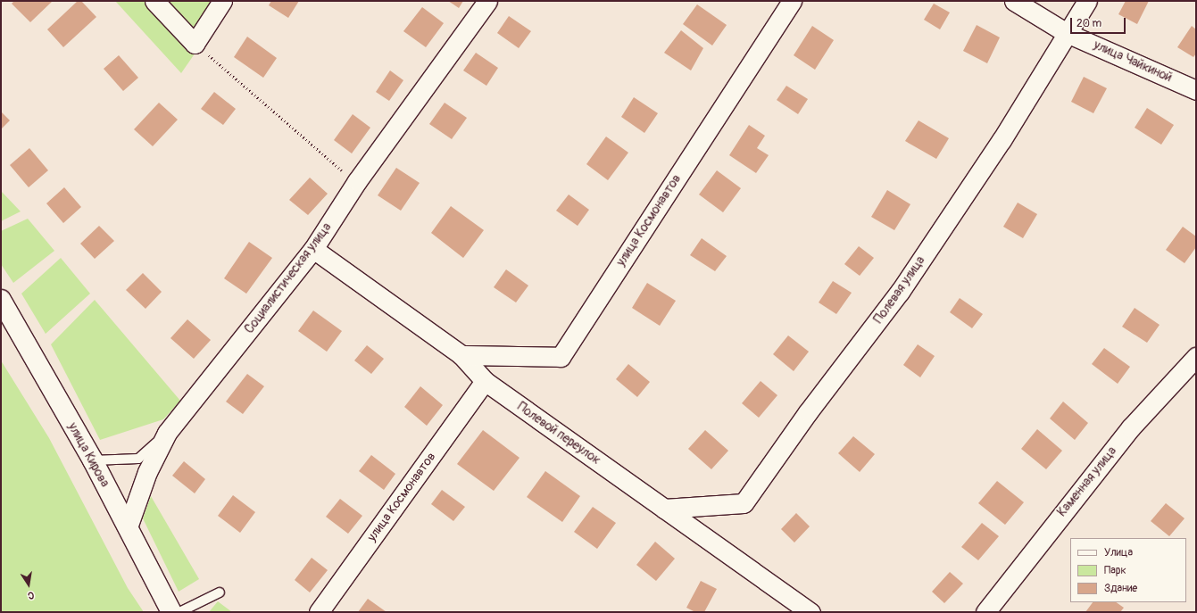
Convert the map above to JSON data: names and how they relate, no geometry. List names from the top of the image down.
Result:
{
  "streets": {
    "main road": ["улица Кирова"],
    "street": [
      "улица Чайкиной",
      "улица Космонавтов",
      "Социалистическая улица",
      "Полевая улица",
      "Полевой переулок",
      "Каменная улица"
    ]
  },
  "crossings": [
    ["улица Чайкиной", "Полевая улица"],
    ["улица Космонавтов", "Полевой переулок"],
    ["Социалистическая улица", "Полевой переулок"],
    ["Социалистическая улица", "улица Кирова"],
    ["Полевая улица", "Полевой переулок"]
  ],
  "legend": ["Улица", "Парк", "Здание"],
  "scale_bar": "20 m",
  "north": "bottom"
}
